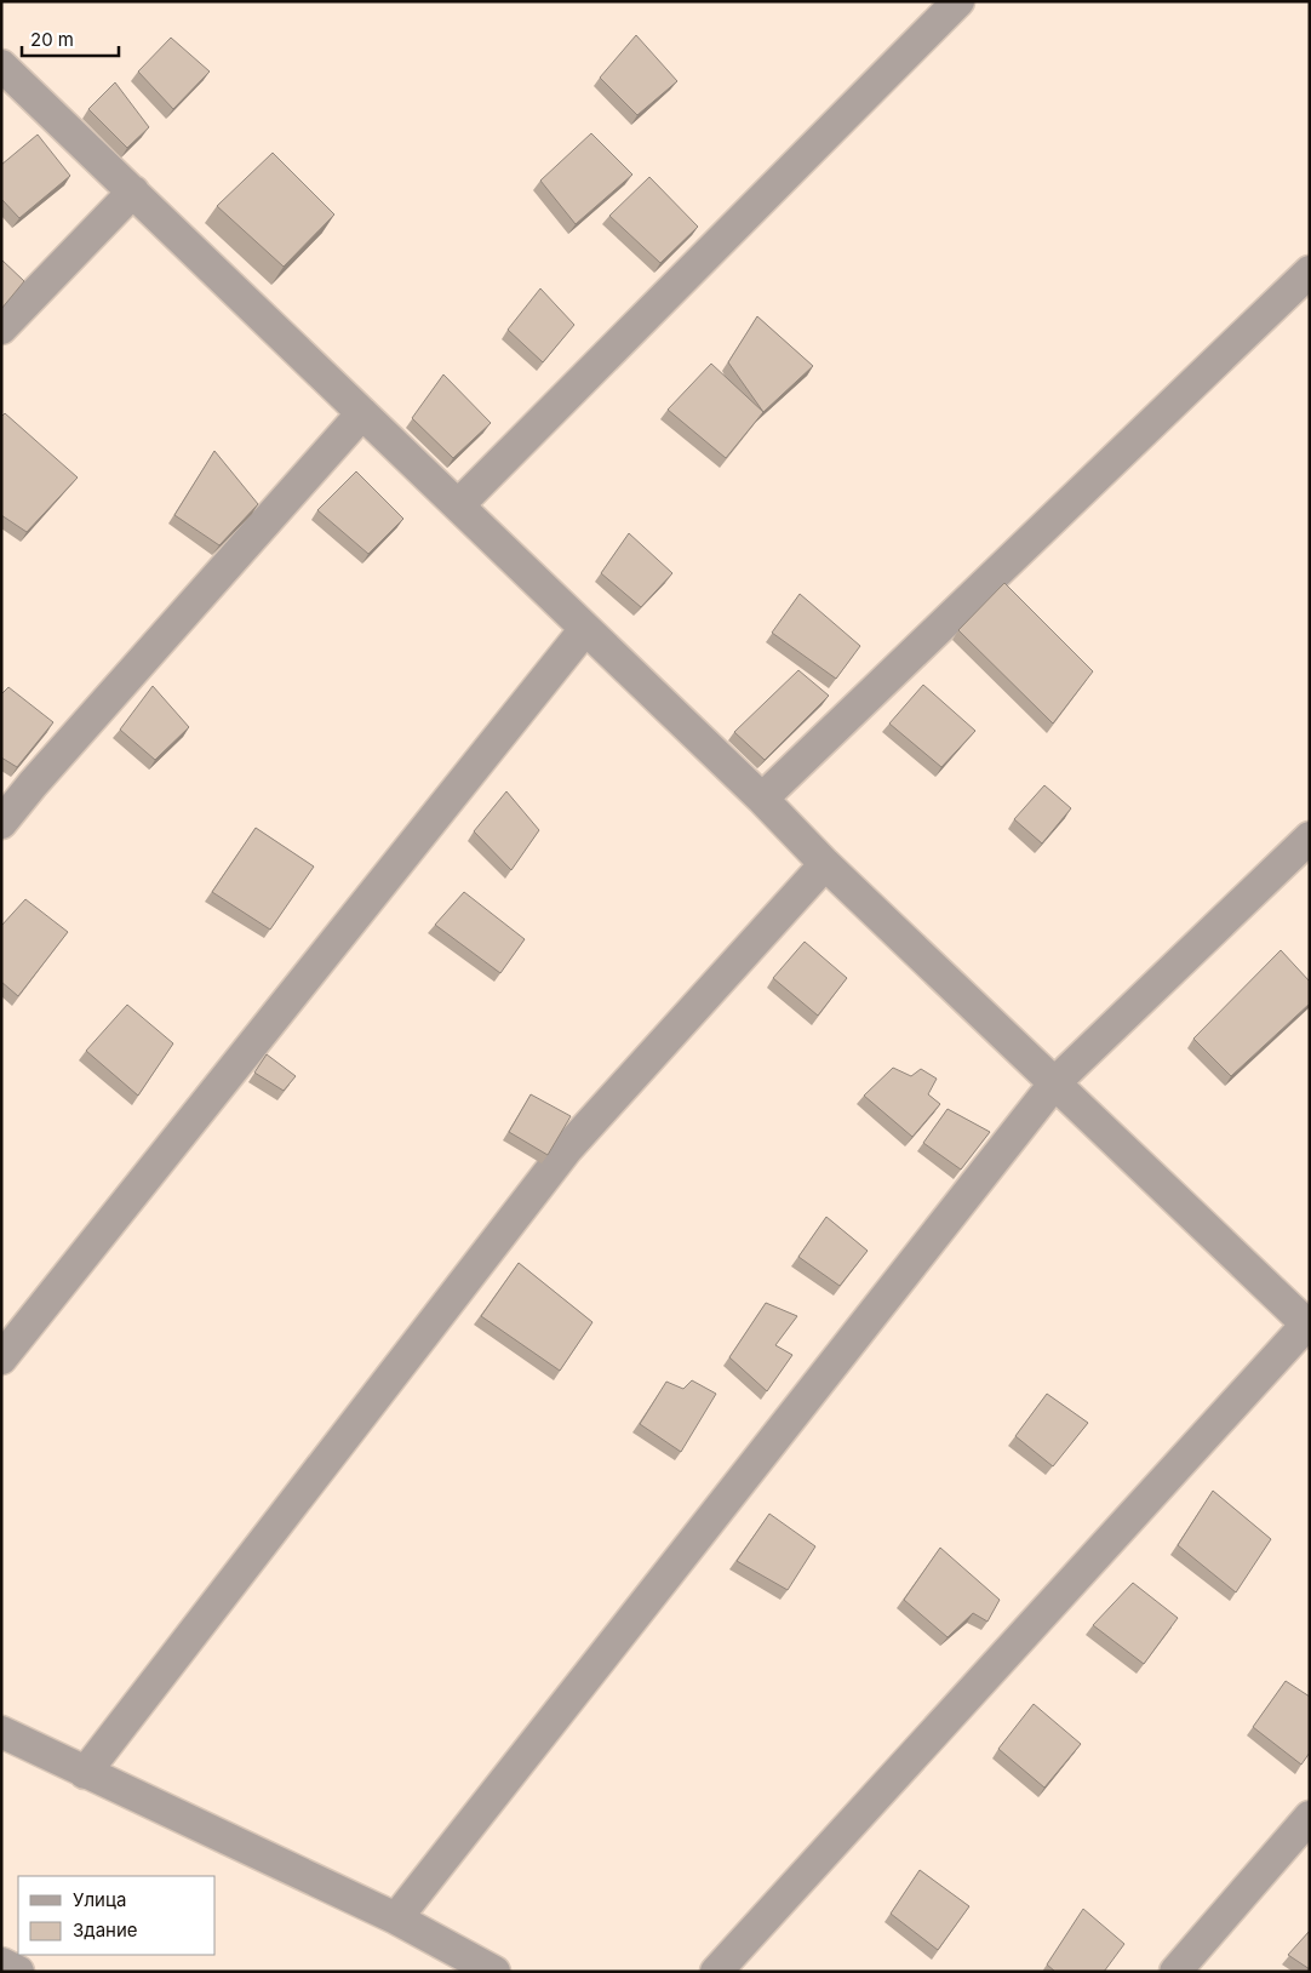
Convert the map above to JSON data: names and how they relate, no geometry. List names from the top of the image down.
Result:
{
  "legend": ["Улица", "Здание"],
  "scale_bar": "20 m"
}
